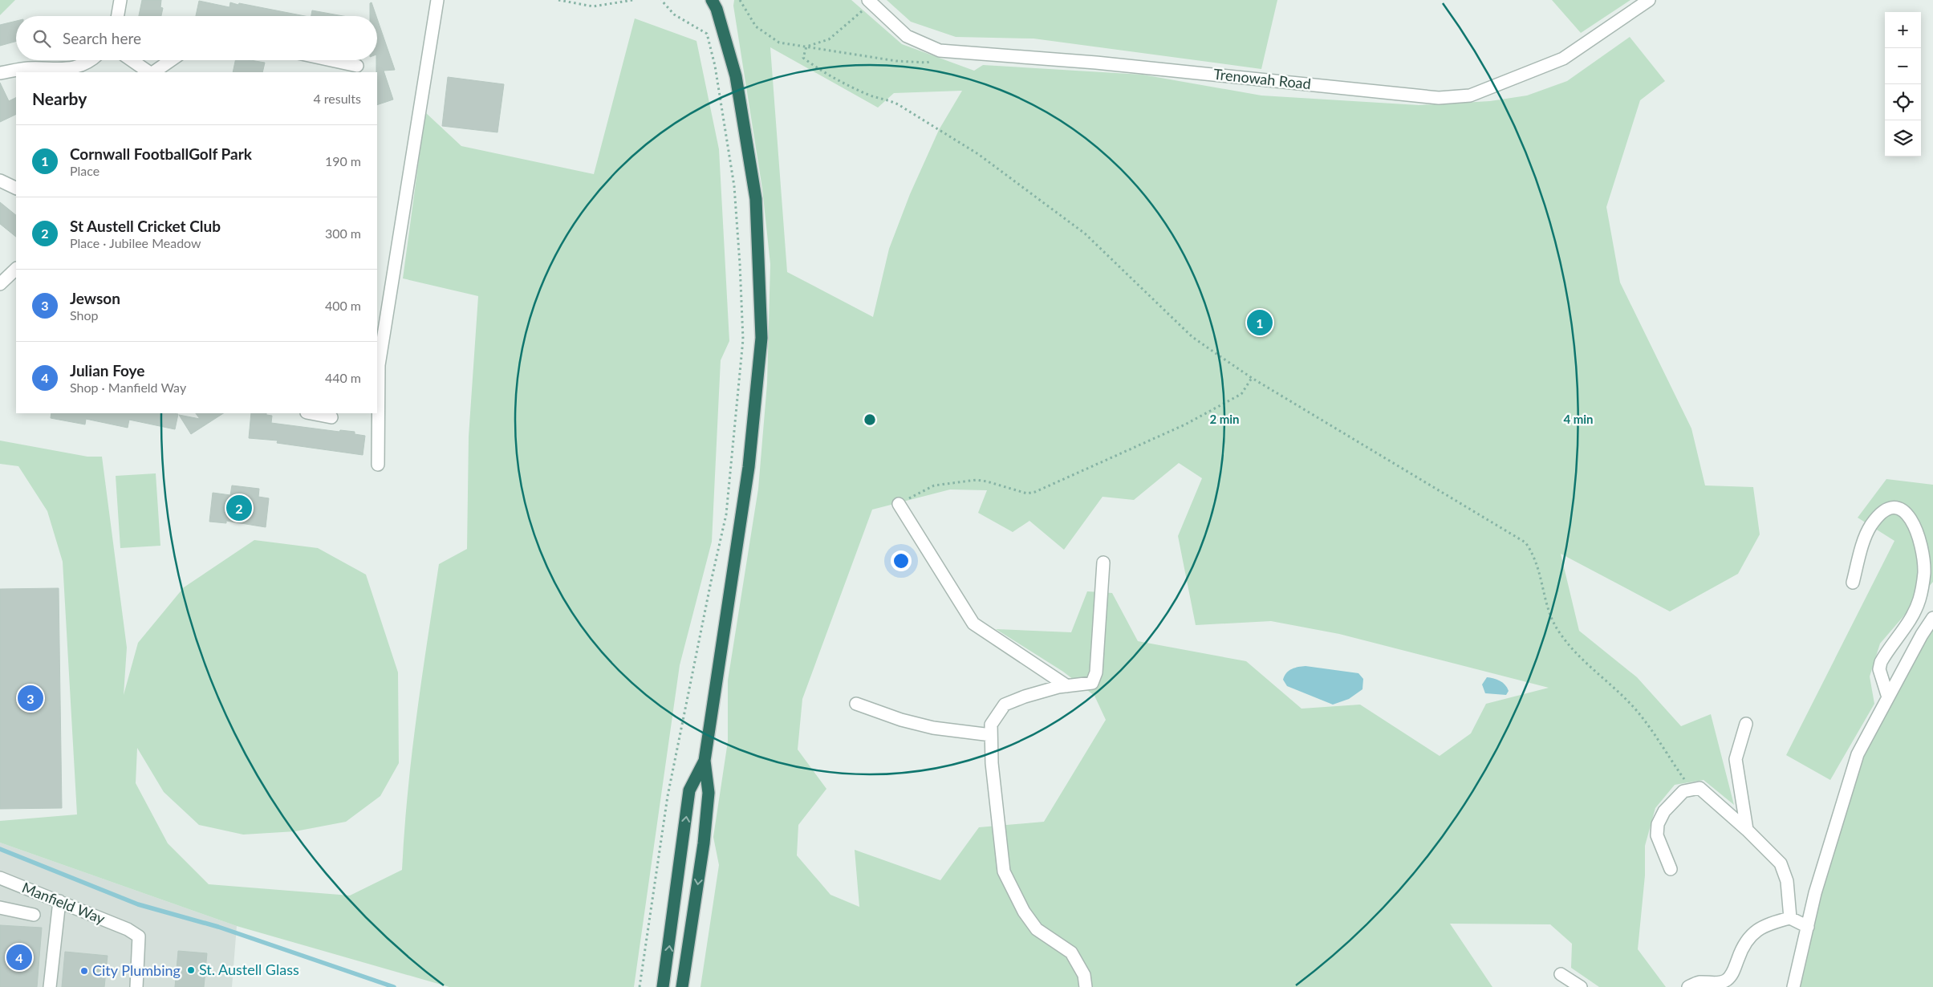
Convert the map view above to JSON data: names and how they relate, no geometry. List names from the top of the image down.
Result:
{
  "streets": {
    "street": ["Trenowah Road", "Manfield Way"]
  },
  "places": ["St. Austell Glass", "City Plumbing"],
  "page": {
    "map_buttons": ["+", "−"],
    "search": "Search here",
    "heading": ["Nearby", "4 results"],
    "list": [
      {
        "mark": "1",
        "name": "Cornwall FootballGolf Park",
        "note": "Place",
        "value": "190 m"
      },
      {
        "mark": "2",
        "name": "St Austell Cricket Club",
        "note": "Place · Jubilee Meadow",
        "value": "300 m"
      },
      {
        "mark": "3",
        "name": "Jewson",
        "note": "Shop",
        "value": "400 m"
      },
      {
        "mark": "4",
        "name": "Julian Foye",
        "note": "Shop · Manfield Way",
        "value": "440 m"
      }
    ],
    "pins": [
      "1",
      "2",
      "3",
      "4"
    ]
  },
  "rings": ["2 min", "4 min"]
}
